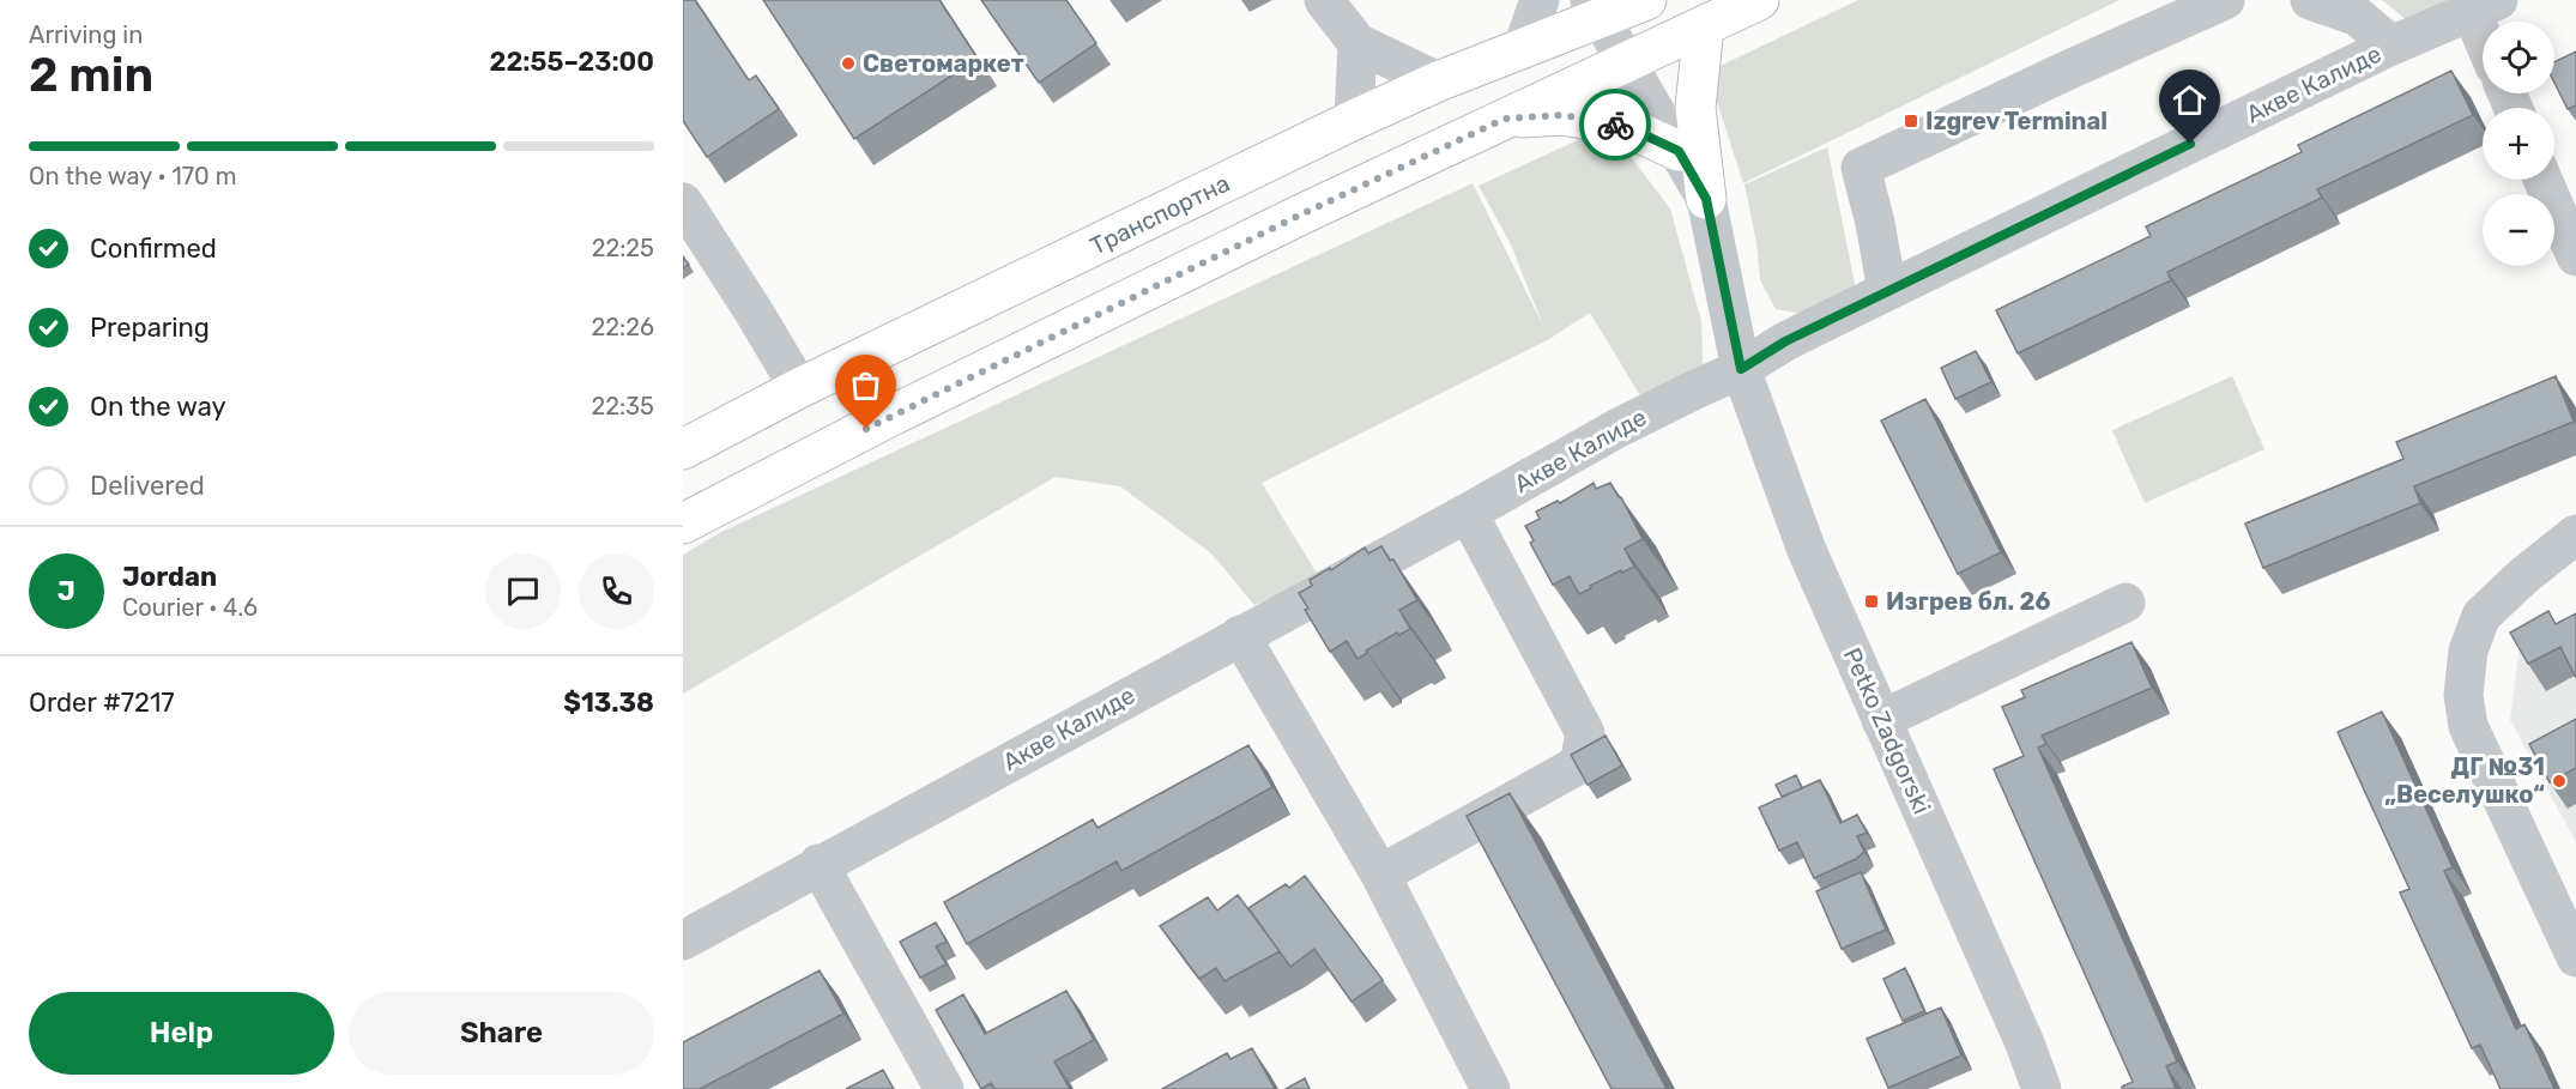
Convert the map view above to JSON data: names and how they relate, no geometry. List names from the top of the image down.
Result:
{
  "streets": {
    "main road": ["Транспортна"],
    "street": ["Акве Калиде", "Petko Zadgorski"]
  },
  "crossings": [
    ["Акве Калиде", "Petko Zadgorski"],
    ["Транспортна", "Petko Zadgorski"]
  ],
  "places": {
    "other": ["Светомаркет", "ДГ №31 „Веселушко“"],
    "transit": ["Izgrev Terminal", "Изгрев бл. 26"]
  },
  "page": {
    "heading": ["2 min", "Arriving in", "22:55–23:00"],
    "panel": [
      "Jordan",
      "Courier · 4.6",
      "Order #7217",
      "$13.38"
    ],
    "map_buttons": ["+", "−"],
    "bar": "On the way · 170 m",
    "list": [
      ["Confirmed", "22:25"],
      ["Preparing", "22:26"],
      ["On the way", "22:35"],
      "Delivered"
    ],
    "round": "J",
    "buttons": ["Help", "Share"]
  }
}
